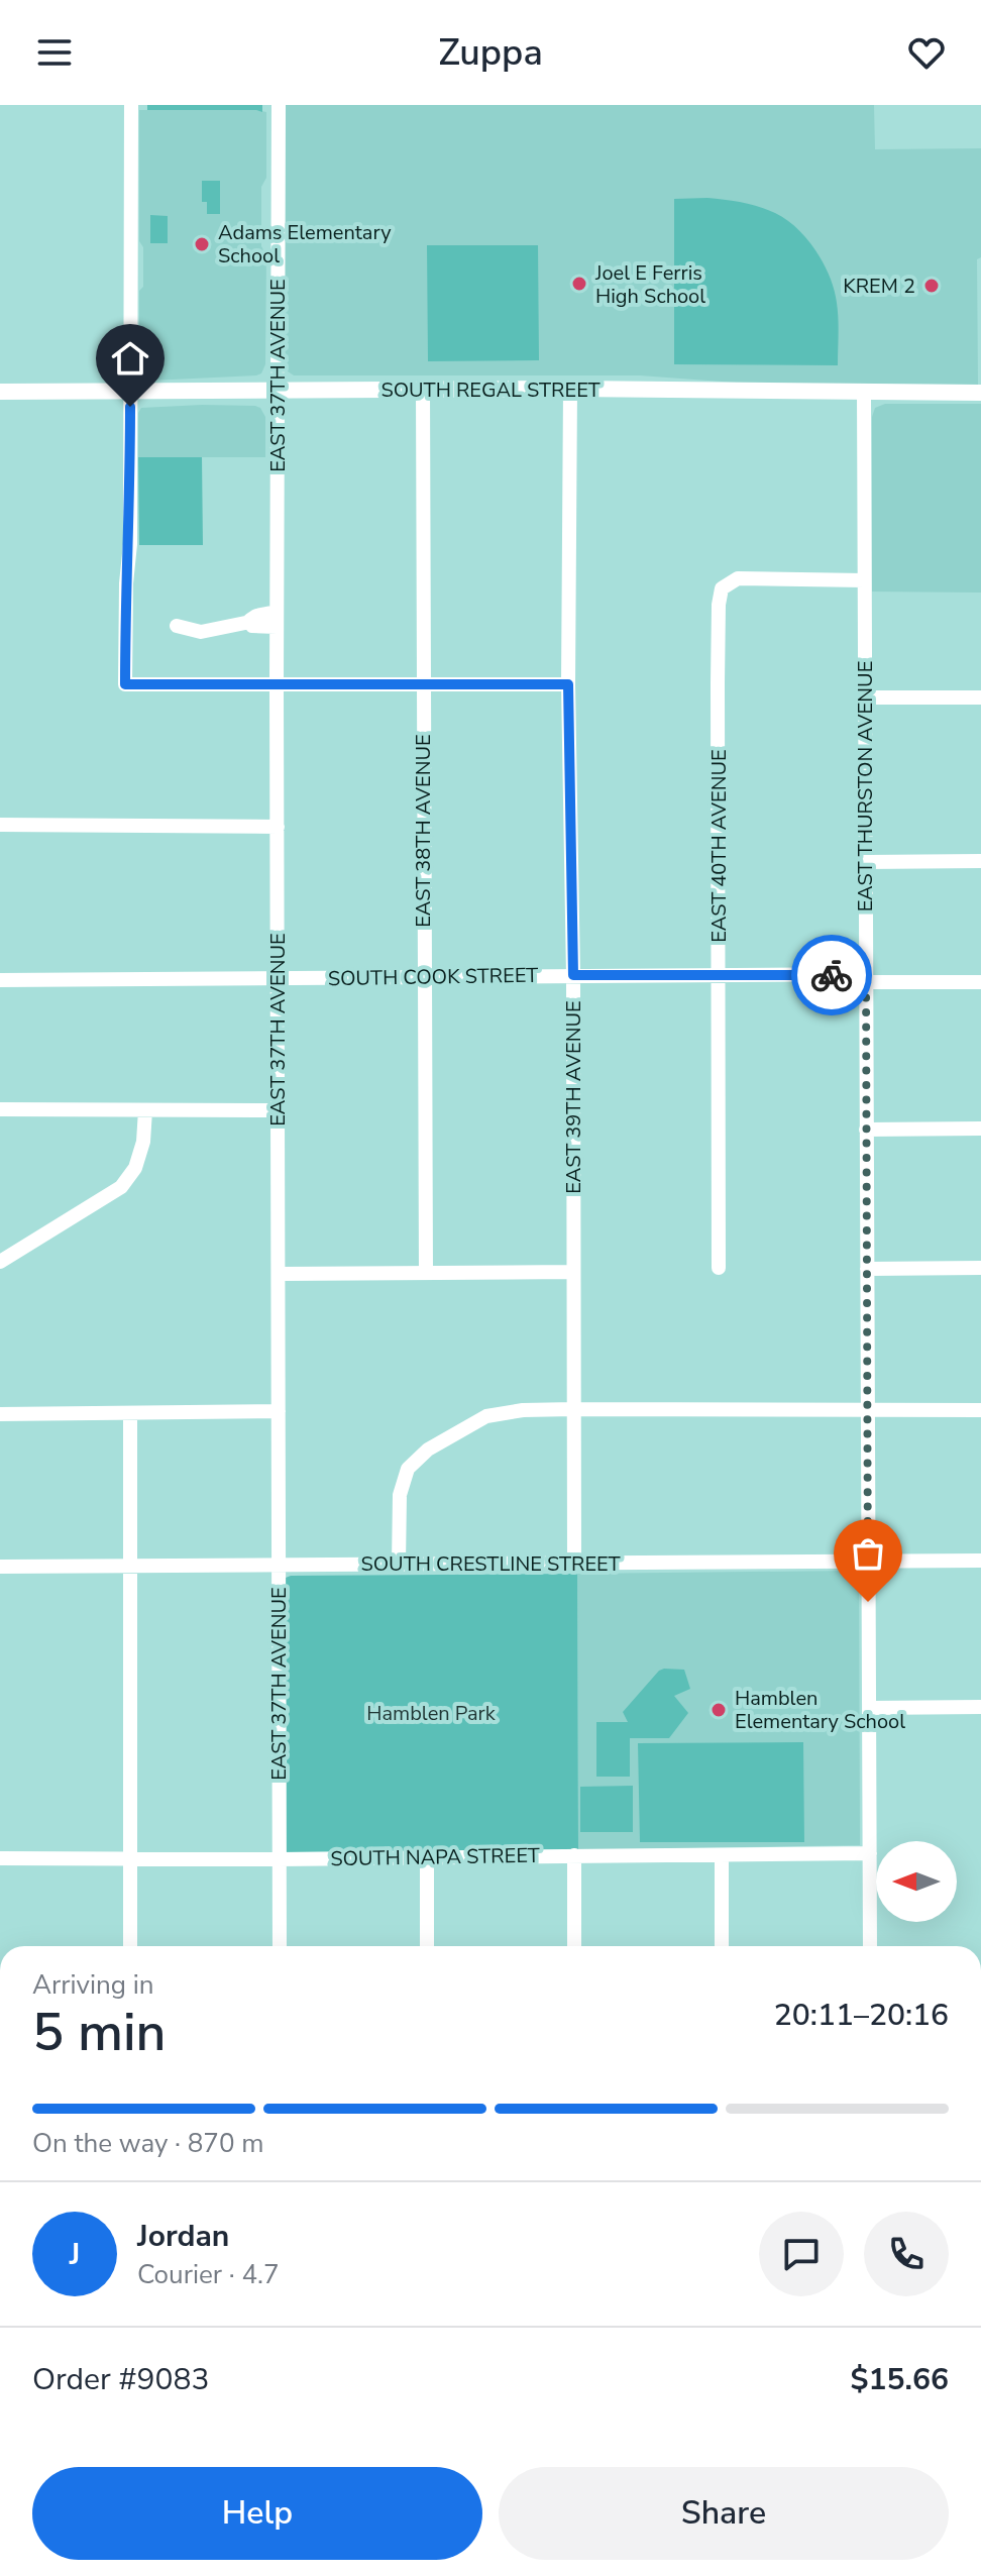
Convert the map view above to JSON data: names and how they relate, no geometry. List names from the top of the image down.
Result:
{
  "streets": {
    "main road": ["SOUTH REGAL STREET"],
    "street": [
      "EAST 37TH AVENUE",
      "EAST THURSTON AVENUE",
      "EAST 38TH AVENUE",
      "EAST 40TH AVENUE",
      "SOUTH COOK STREET",
      "EAST 39TH AVENUE",
      "SOUTH CRESTLINE STREET",
      "SOUTH NAPA STREET"
    ]
  },
  "crossings": [
    ["EAST 37TH AVENUE", "SOUTH REGAL STREET"],
    ["EAST 37TH AVENUE", "SOUTH COOK STREET"],
    ["EAST 37TH AVENUE", "SOUTH CRESTLINE STREET"],
    ["EAST 37TH AVENUE", "SOUTH NAPA STREET"],
    ["SOUTH REGAL STREET", "EAST THURSTON AVENUE"],
    ["SOUTH REGAL STREET", "EAST 38TH AVENUE"],
    ["SOUTH REGAL STREET", "EAST 39TH AVENUE"],
    ["EAST THURSTON AVENUE", "EAST 40TH AVENUE"],
    ["EAST THURSTON AVENUE", "SOUTH COOK STREET"],
    ["EAST THURSTON AVENUE", "SOUTH CRESTLINE STREET"],
    ["EAST THURSTON AVENUE", "SOUTH NAPA STREET"],
    ["EAST 38TH AVENUE", "SOUTH COOK STREET"],
    ["EAST 40TH AVENUE", "SOUTH COOK STREET"],
    ["SOUTH COOK STREET", "EAST 39TH AVENUE"],
    ["EAST 39TH AVENUE", "SOUTH CRESTLINE STREET"]
  ],
  "parks": ["Hamblen Park"],
  "places": [
    "Adams Elementary School",
    "Joel E Ferris High School",
    "KREM 2",
    "Hamblen Elementary School"
  ],
  "north": "left",
  "page": {
    "header": "Zuppa",
    "heading": ["5 min", "Arriving in", "20:11–20:16"],
    "panel": [
      "Jordan",
      "Courier · 4.7",
      "Order #9083",
      "$15.66"
    ],
    "bar": "On the way · 870 m",
    "round": "J",
    "buttons": ["Help", "Share"]
  }
}
